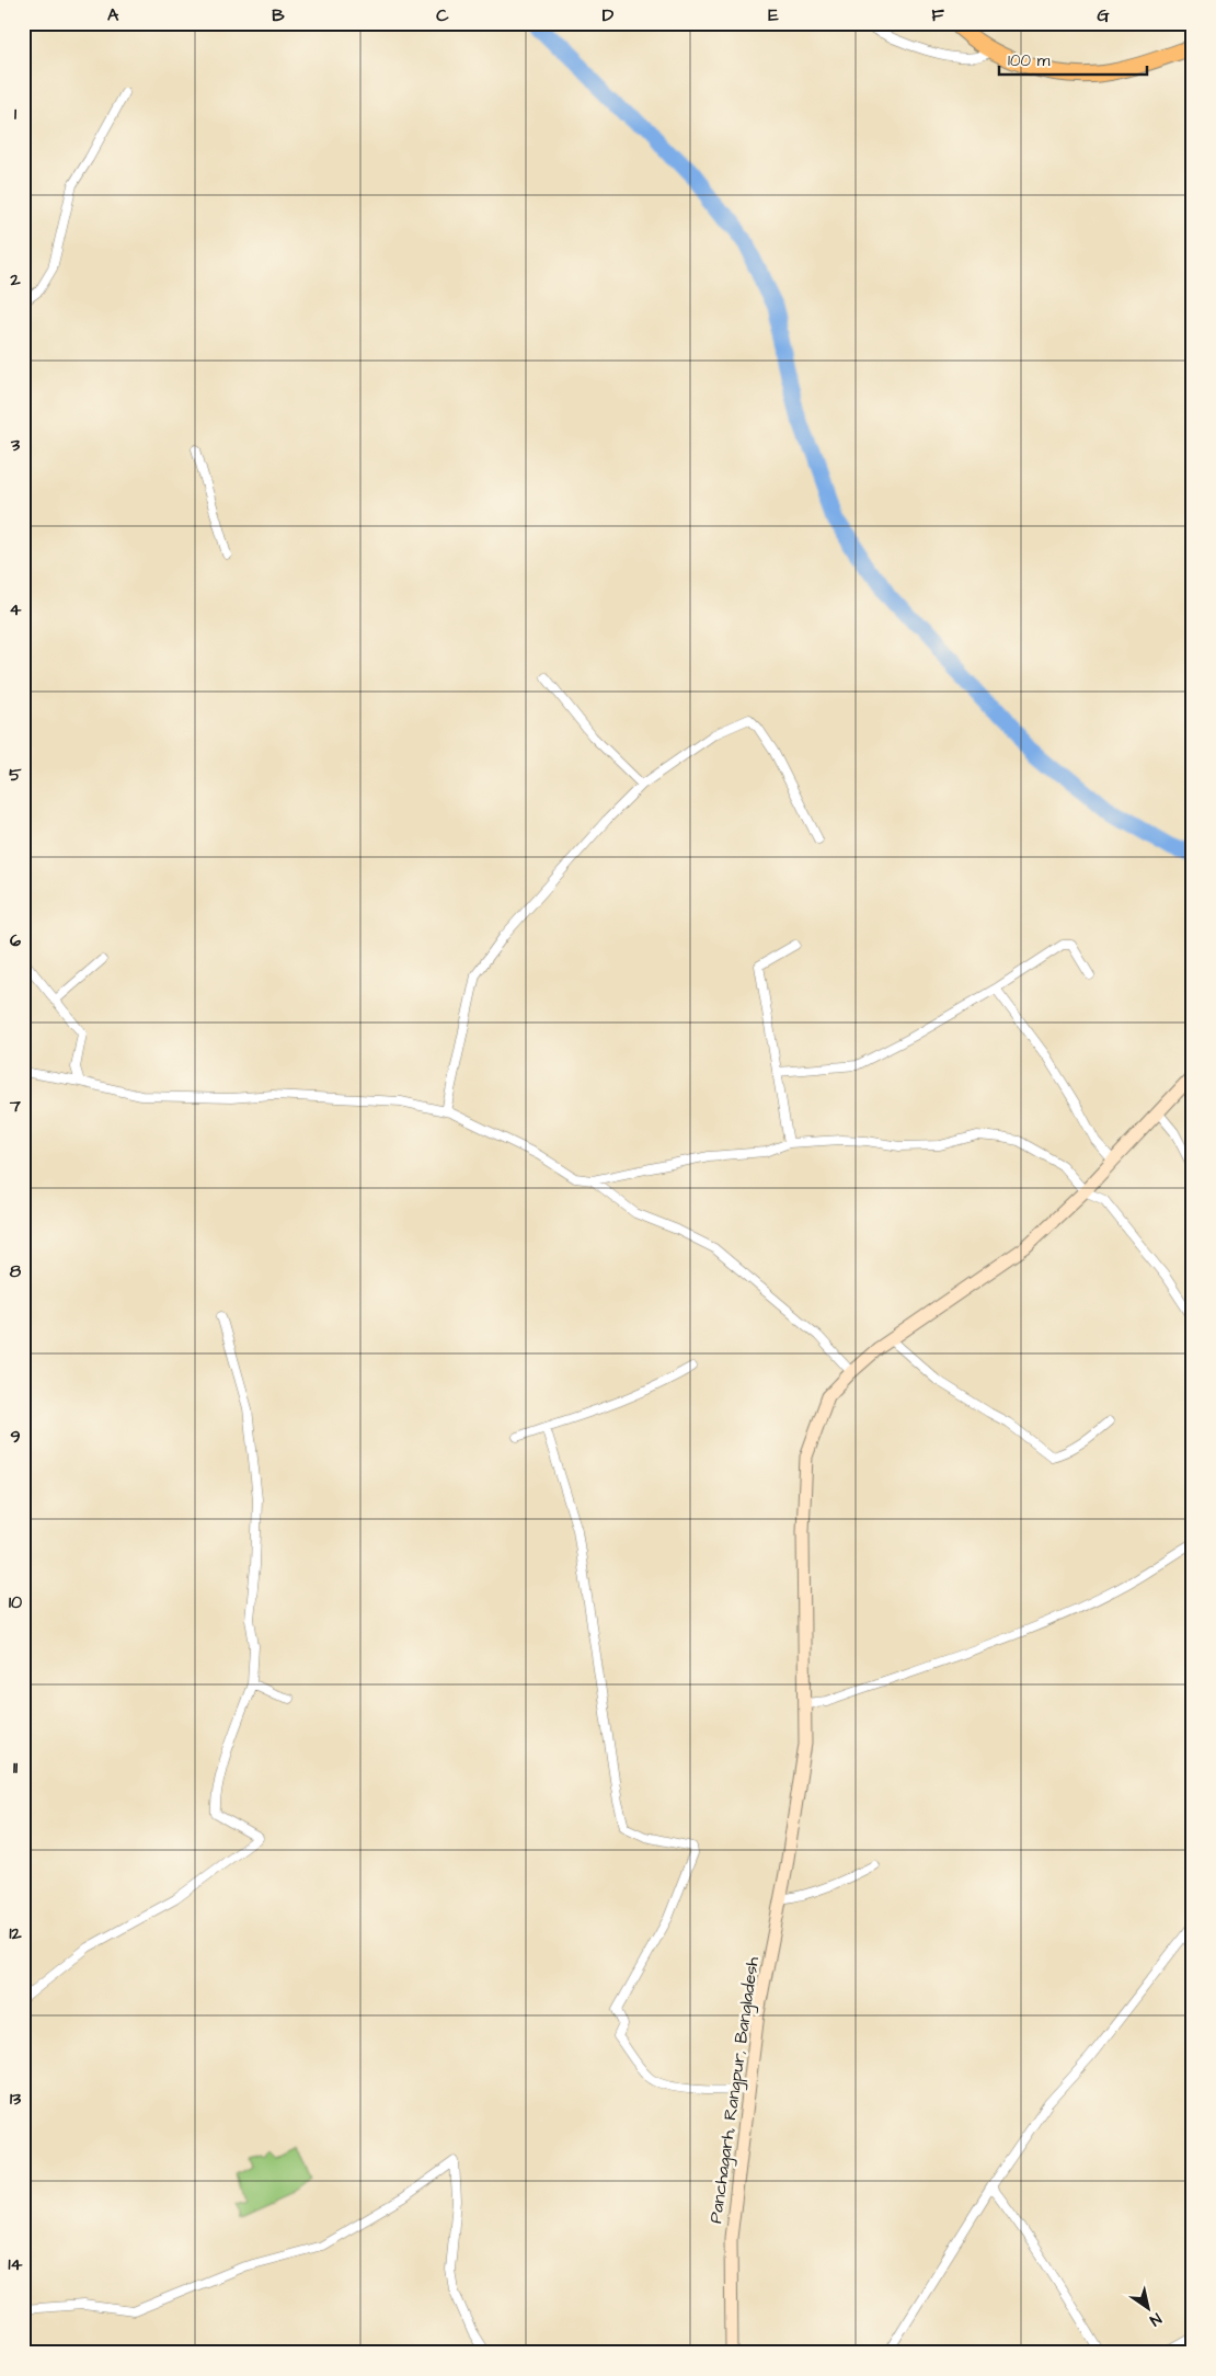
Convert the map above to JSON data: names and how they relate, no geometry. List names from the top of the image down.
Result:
{
  "streets": {
    "street": ["Panchagarh, Rangpur, Bangladesh"]
  },
  "scale_bar": "100 m",
  "north": "bottom right",
  "grid": {
    "columns": [
      "A",
      "B",
      "C",
      "D",
      "E",
      "F",
      "G"
    ],
    "rows": [
      "1",
      "2",
      "3",
      "4",
      "5",
      "6",
      "7",
      "8",
      "9",
      "10",
      "11",
      "12",
      "13",
      "14"
    ]
  }
}
